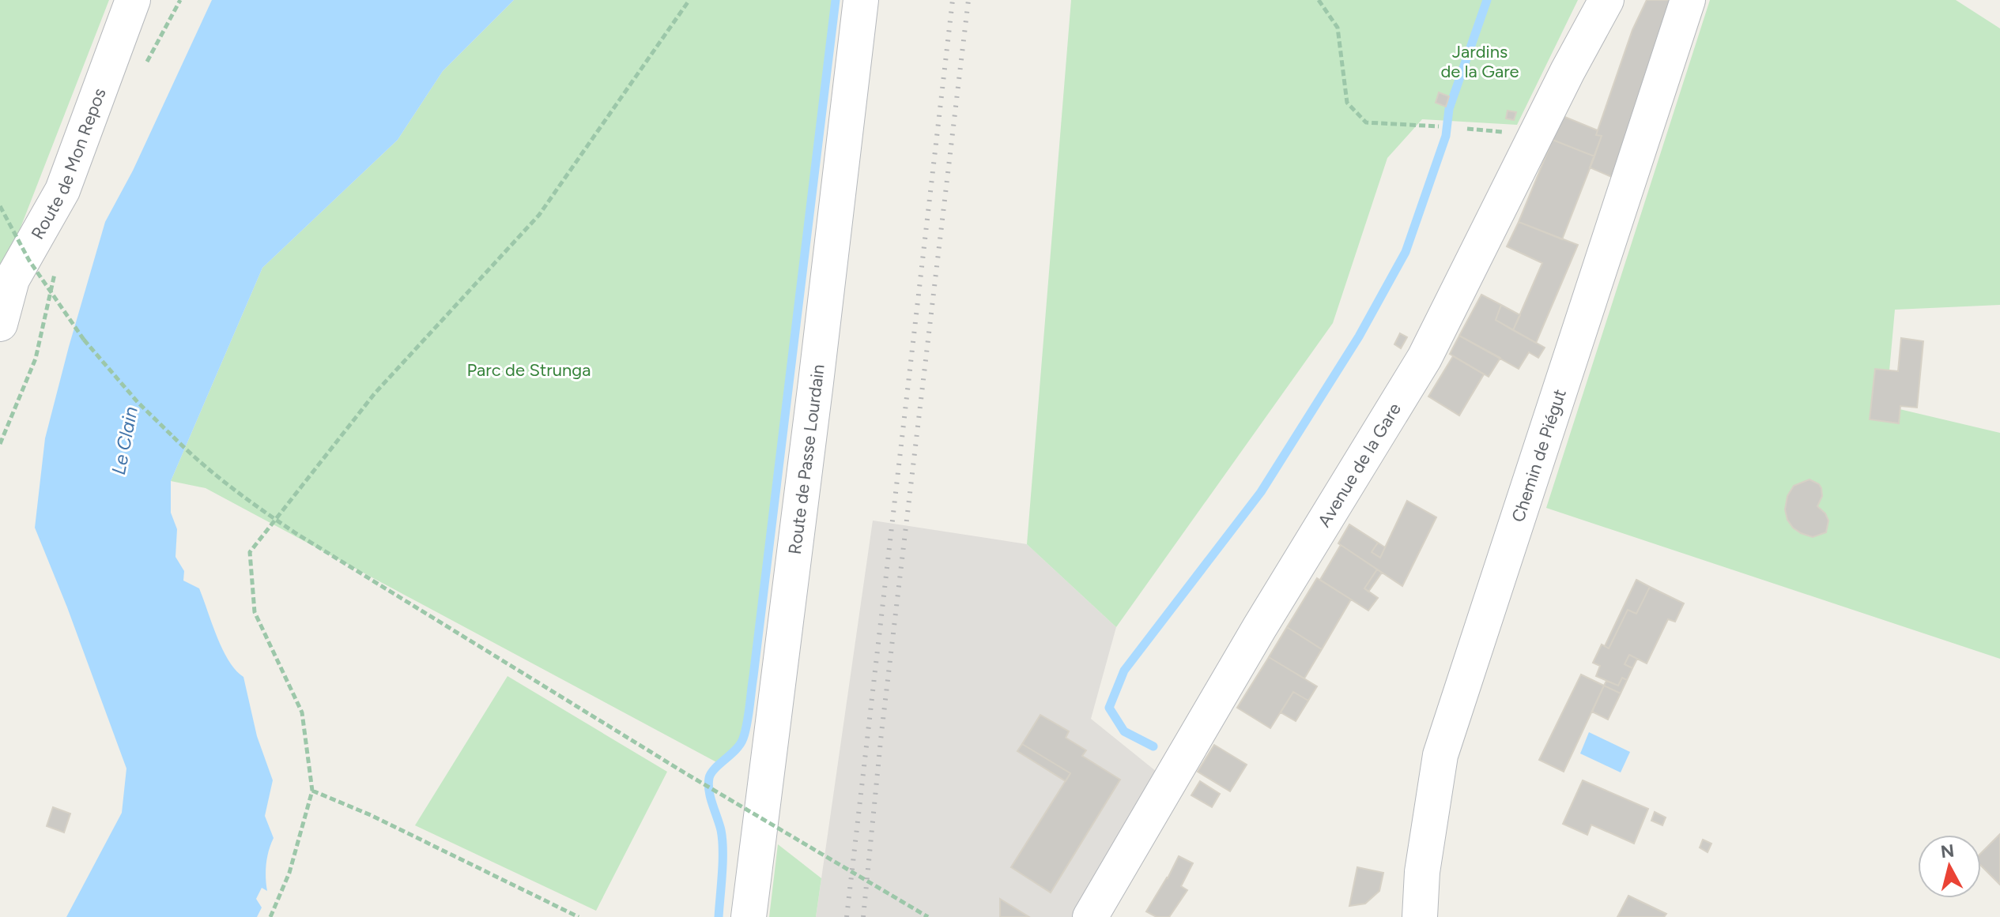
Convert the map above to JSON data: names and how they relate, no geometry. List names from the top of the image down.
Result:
{
  "streets": {
    "street": [
      "Route de Mon Repos",
      "Chemin de Piégut",
      "Route de Passe Lourdain",
      "Avenue de la Gare"
    ]
  },
  "water": ["Le Clain"],
  "parks": ["Jardins de la Gare", "Parc de Strunga"],
  "north": "top"
}
